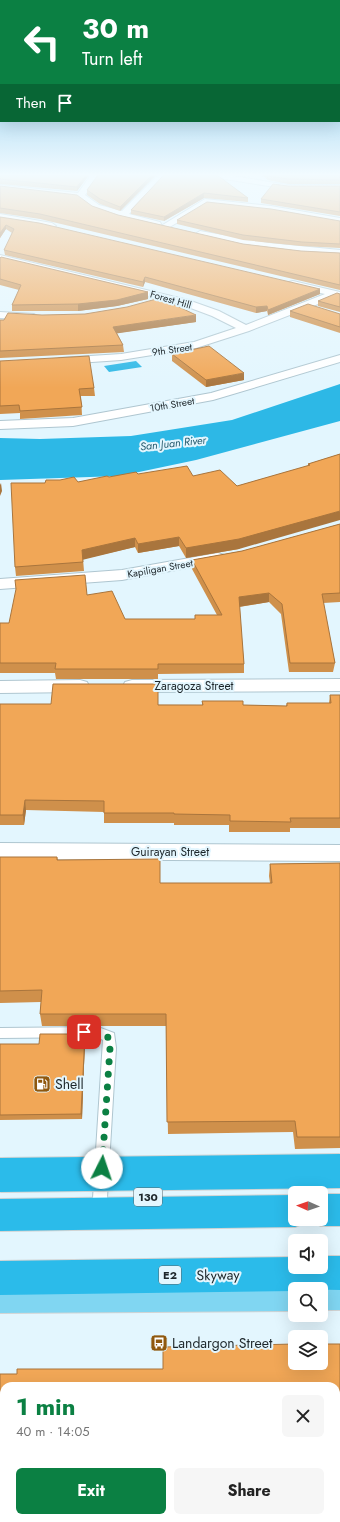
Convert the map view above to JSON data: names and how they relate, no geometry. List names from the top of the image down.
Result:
{
  "streets": {
    "highway": ["E2", "Skyway"],
    "main road": ["130"],
    "street": [
      "Forest Hill",
      "9th Street",
      "10th Street",
      "Kapiligan Street",
      "Zaragoza Street",
      "Guirayan Street"
    ]
  },
  "crossings": [
    ["Forest Hill", "9th Street"]
  ],
  "water": ["San Juan River"],
  "places": {
    "fuel station": ["Shell"],
    "bus stop": ["Landargon Street"]
  },
  "north": "left",
  "page": {
    "turn": ["30 m", "Turn left"],
    "then": "Then",
    "heading": ["1 min", "40 m · 14:05"],
    "buttons": ["Exit", "Share"]
  }
}
